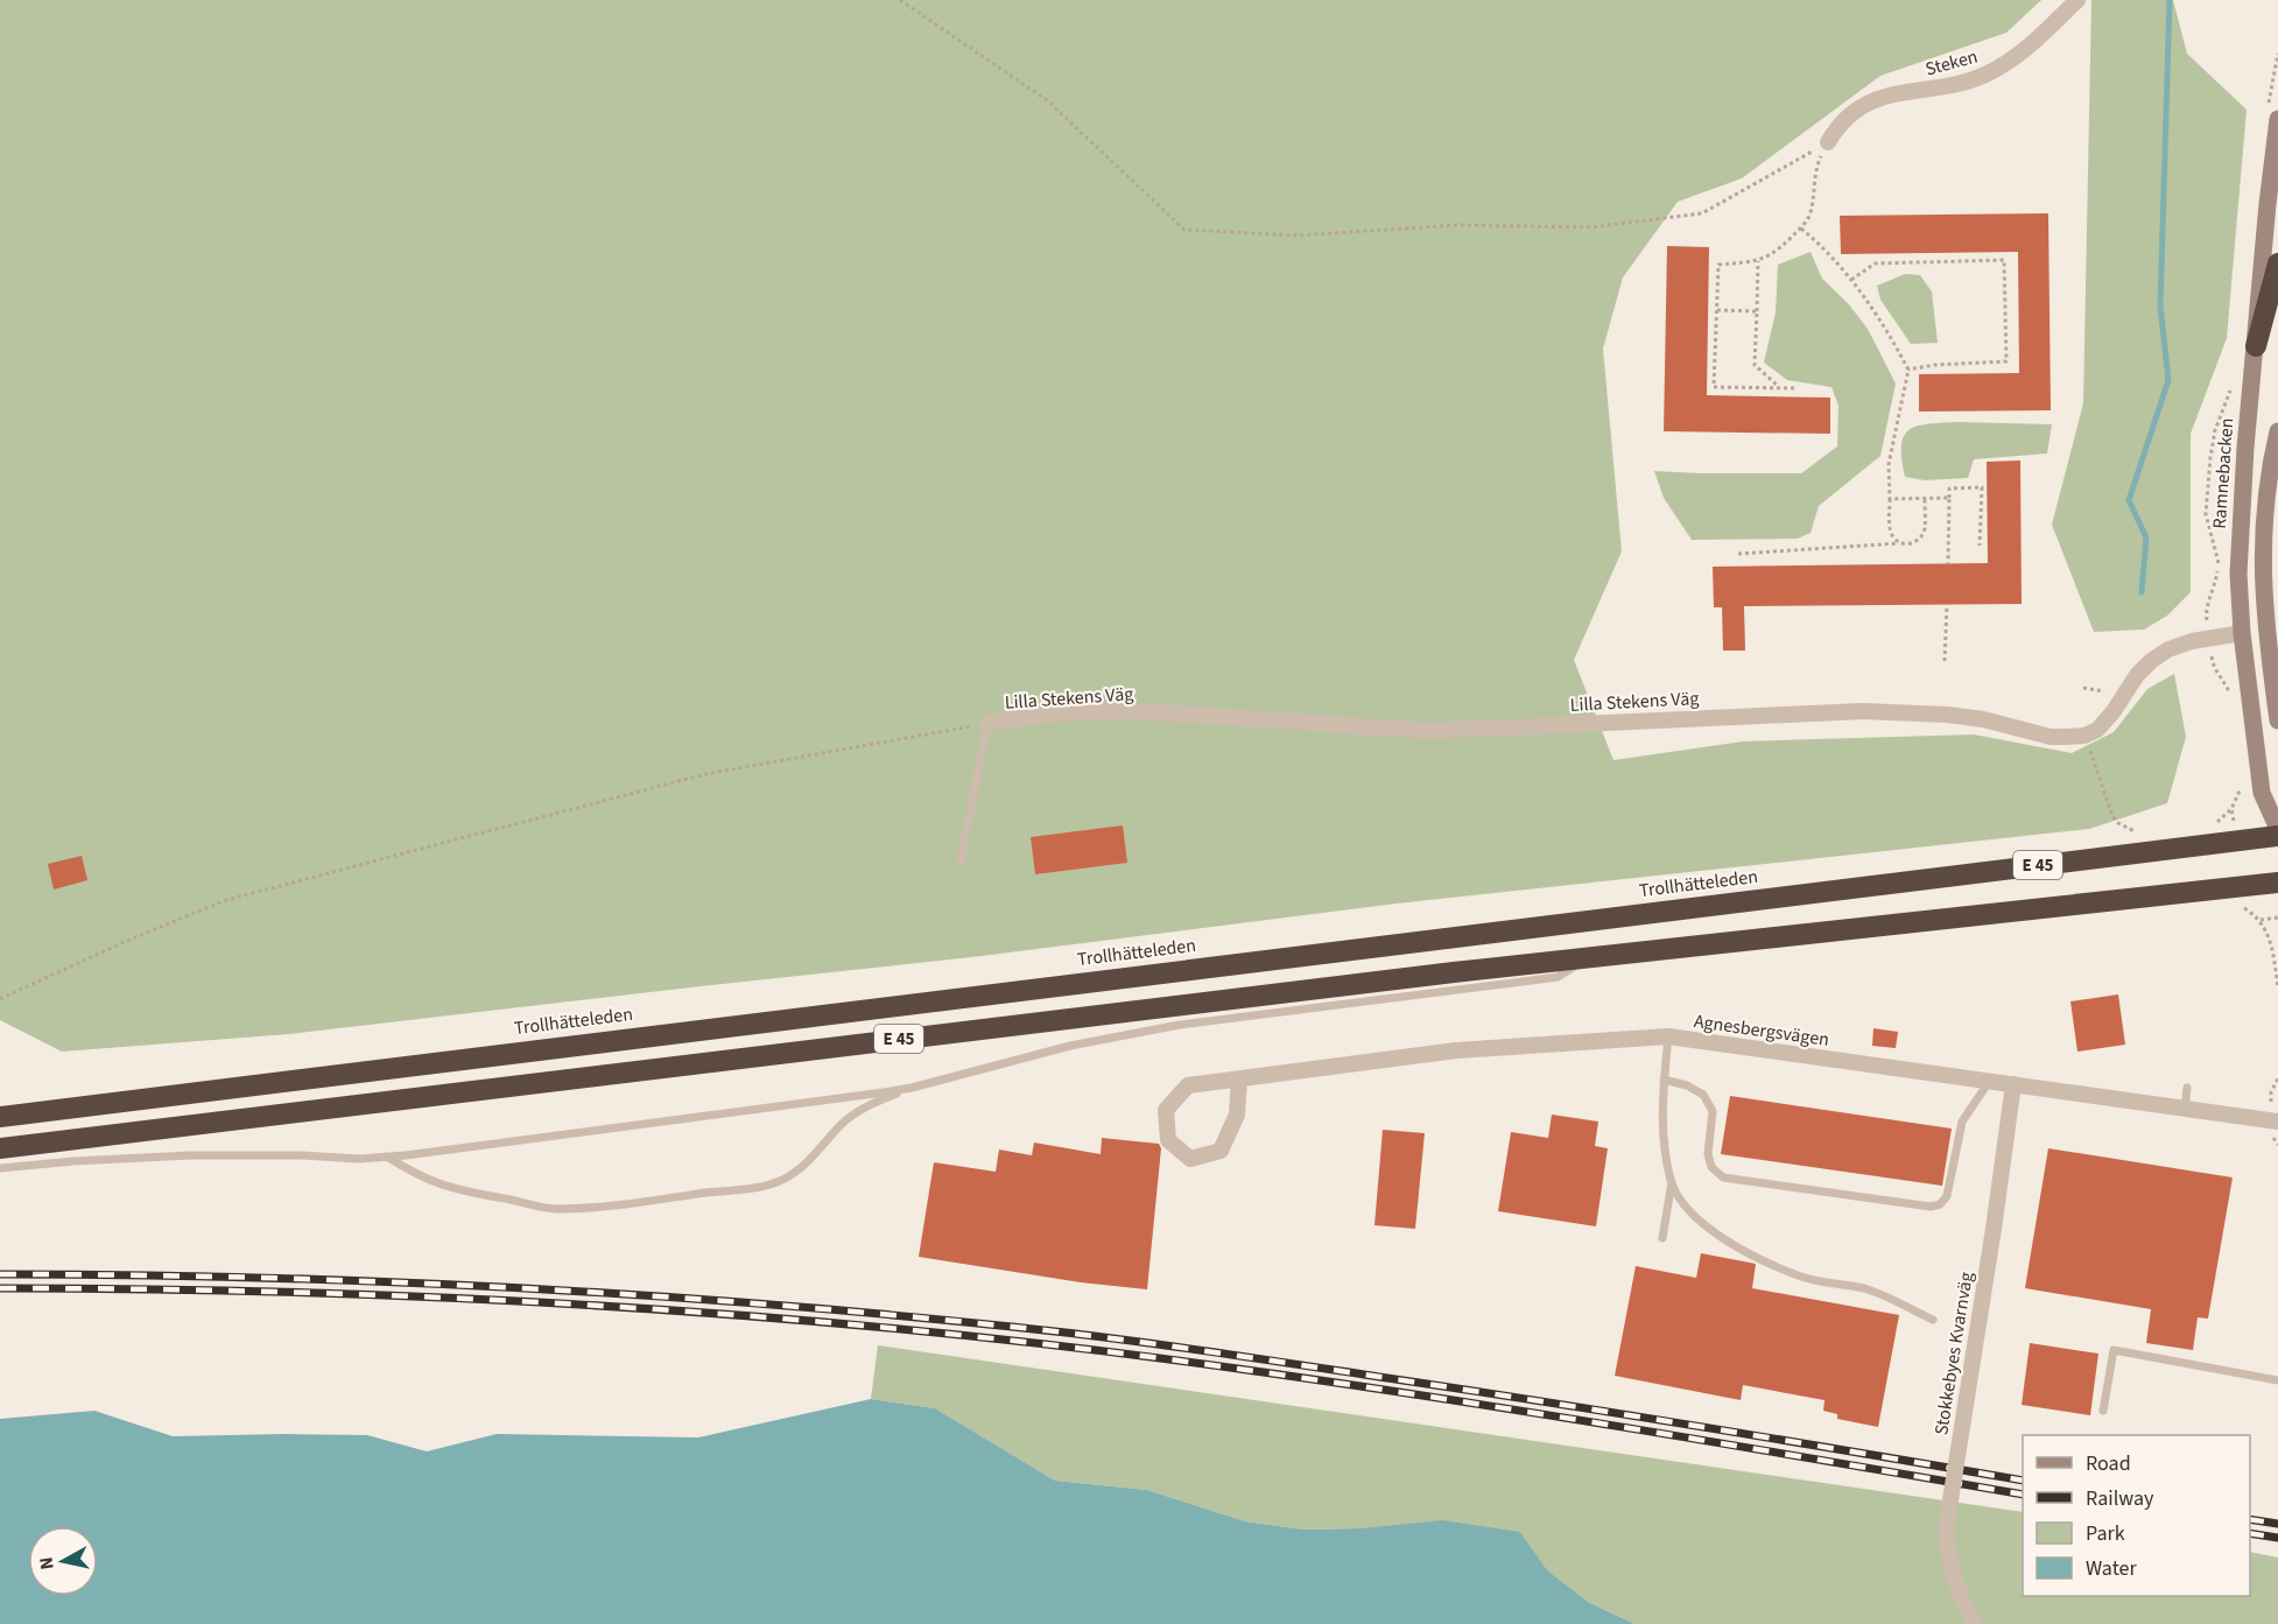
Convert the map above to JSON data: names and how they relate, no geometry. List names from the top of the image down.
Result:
{
  "streets": {
    "highway": ["E 45", "Trollhätteleden"],
    "street": [
      "Steken",
      "Ramnebacken",
      "Lilla Stekens Väg",
      "Agnesbergsvägen",
      "Stokkebyes Kvarnväg"
    ]
  },
  "crossings": [
    ["Agnesbergsvägen", "Stokkebyes Kvarnväg"]
  ],
  "legend": [
    "Road",
    "Railway",
    "Park",
    "Water"
  ],
  "north": "left"
}
